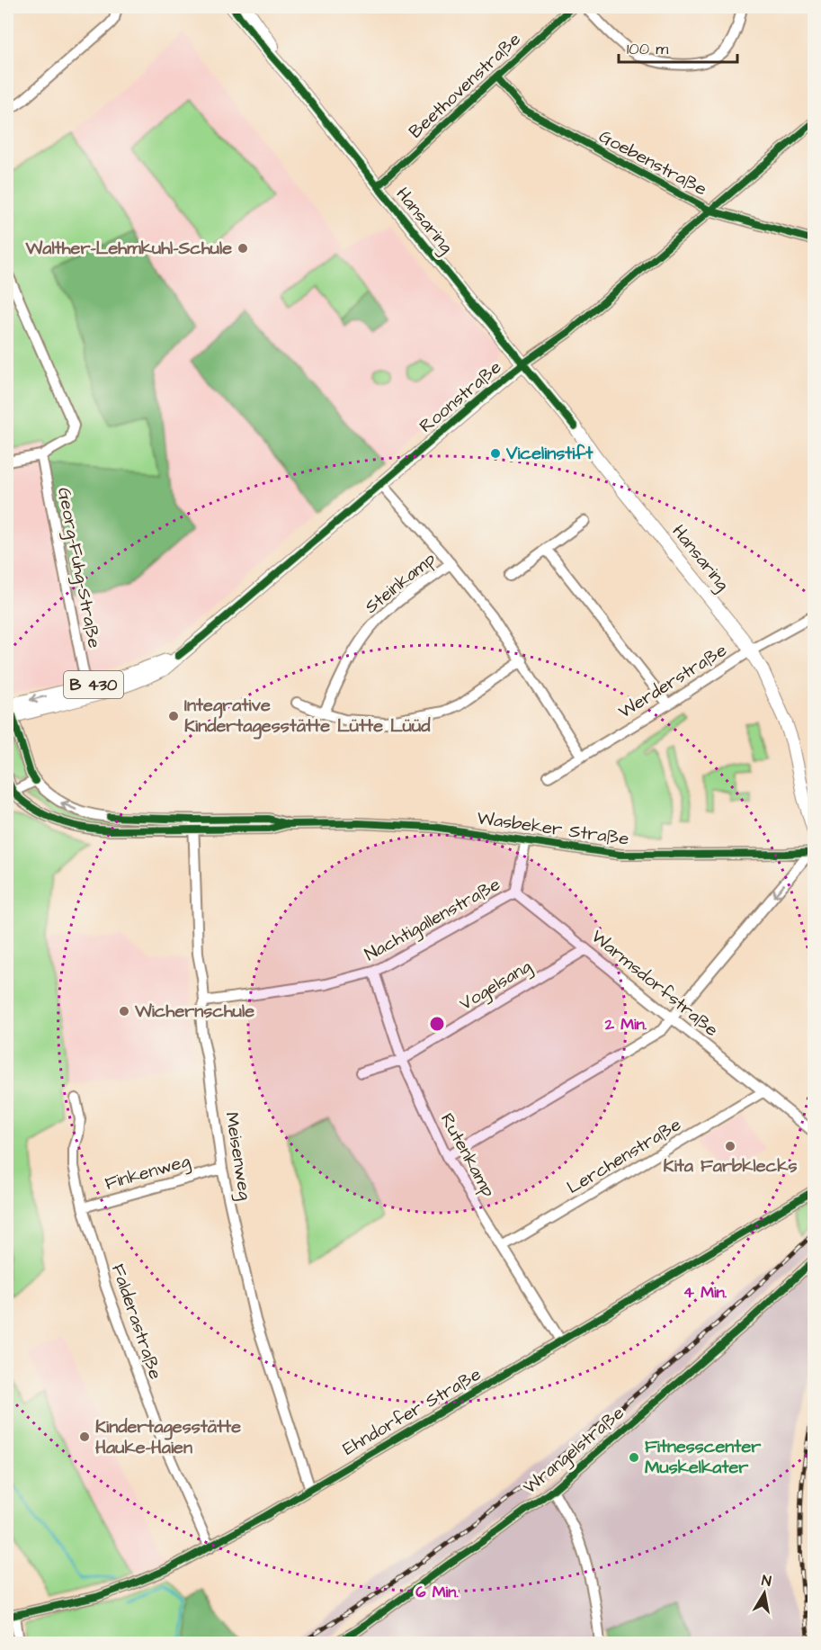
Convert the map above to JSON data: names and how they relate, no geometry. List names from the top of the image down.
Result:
{
  "streets": {
    "main road": ["Hansaring", "Roonstraße", "B 430"],
    "street": [
      "Beethovenstraße",
      "Goebenstraße",
      "Georg-Fuhg-Straße",
      "Steinkamp",
      "Werderstraße",
      "Wasbeker Straße",
      "Nachtigallenstraße",
      "Warmsdorfstraße",
      "Vogelsang",
      "Rutenkamp",
      "Meisenweg",
      "Lerchenstraße",
      "Finkenweg",
      "Falderastraße",
      "Ehndorfer Straße",
      "Wrangelstraße"
    ]
  },
  "crossings": [
    ["Beethovenstraße", "Goebenstraße"],
    ["Beethovenstraße", "Hansaring"],
    ["Goebenstraße", "Roonstraße"],
    ["Hansaring", "Roonstraße"],
    ["Hansaring", "Werderstraße"],
    ["Roonstraße", "Georg-Fuhg-Straße"],
    ["Roonstraße", "Steinkamp"],
    ["Roonstraße", "Wasbeker Straße"],
    ["Steinkamp", "Werderstraße"],
    ["Wasbeker Straße", "Meisenweg"],
    ["Nachtigallenstraße", "Warmsdorfstraße"],
    ["Nachtigallenstraße", "Rutenkamp"],
    ["Nachtigallenstraße", "Meisenweg"],
    ["Warmsdorfstraße", "Vogelsang"],
    ["Warmsdorfstraße", "Lerchenstraße"],
    ["Vogelsang", "Rutenkamp"],
    ["Rutenkamp", "Lerchenstraße"],
    ["Rutenkamp", "Ehndorfer Straße"],
    ["Meisenweg", "Finkenweg"],
    ["Meisenweg", "Ehndorfer Straße"],
    ["Finkenweg", "Falderastraße"],
    ["Falderastraße", "Ehndorfer Straße"]
  ],
  "places": [
    "Walther-Lehmkuhl-Schule",
    "Vicelinstift",
    "Integrative Kindertagesstätte Lütte Lüüd",
    "Wichernschule",
    "Kita Farbklecks",
    "Kindertagesstätte Hauke-Haien",
    "Fitnesscenter Muskelkater"
  ],
  "scale_bar": "100 m",
  "north": "top",
  "rings": ["2 Min.", "4 Min.", "6 Min."]
}
